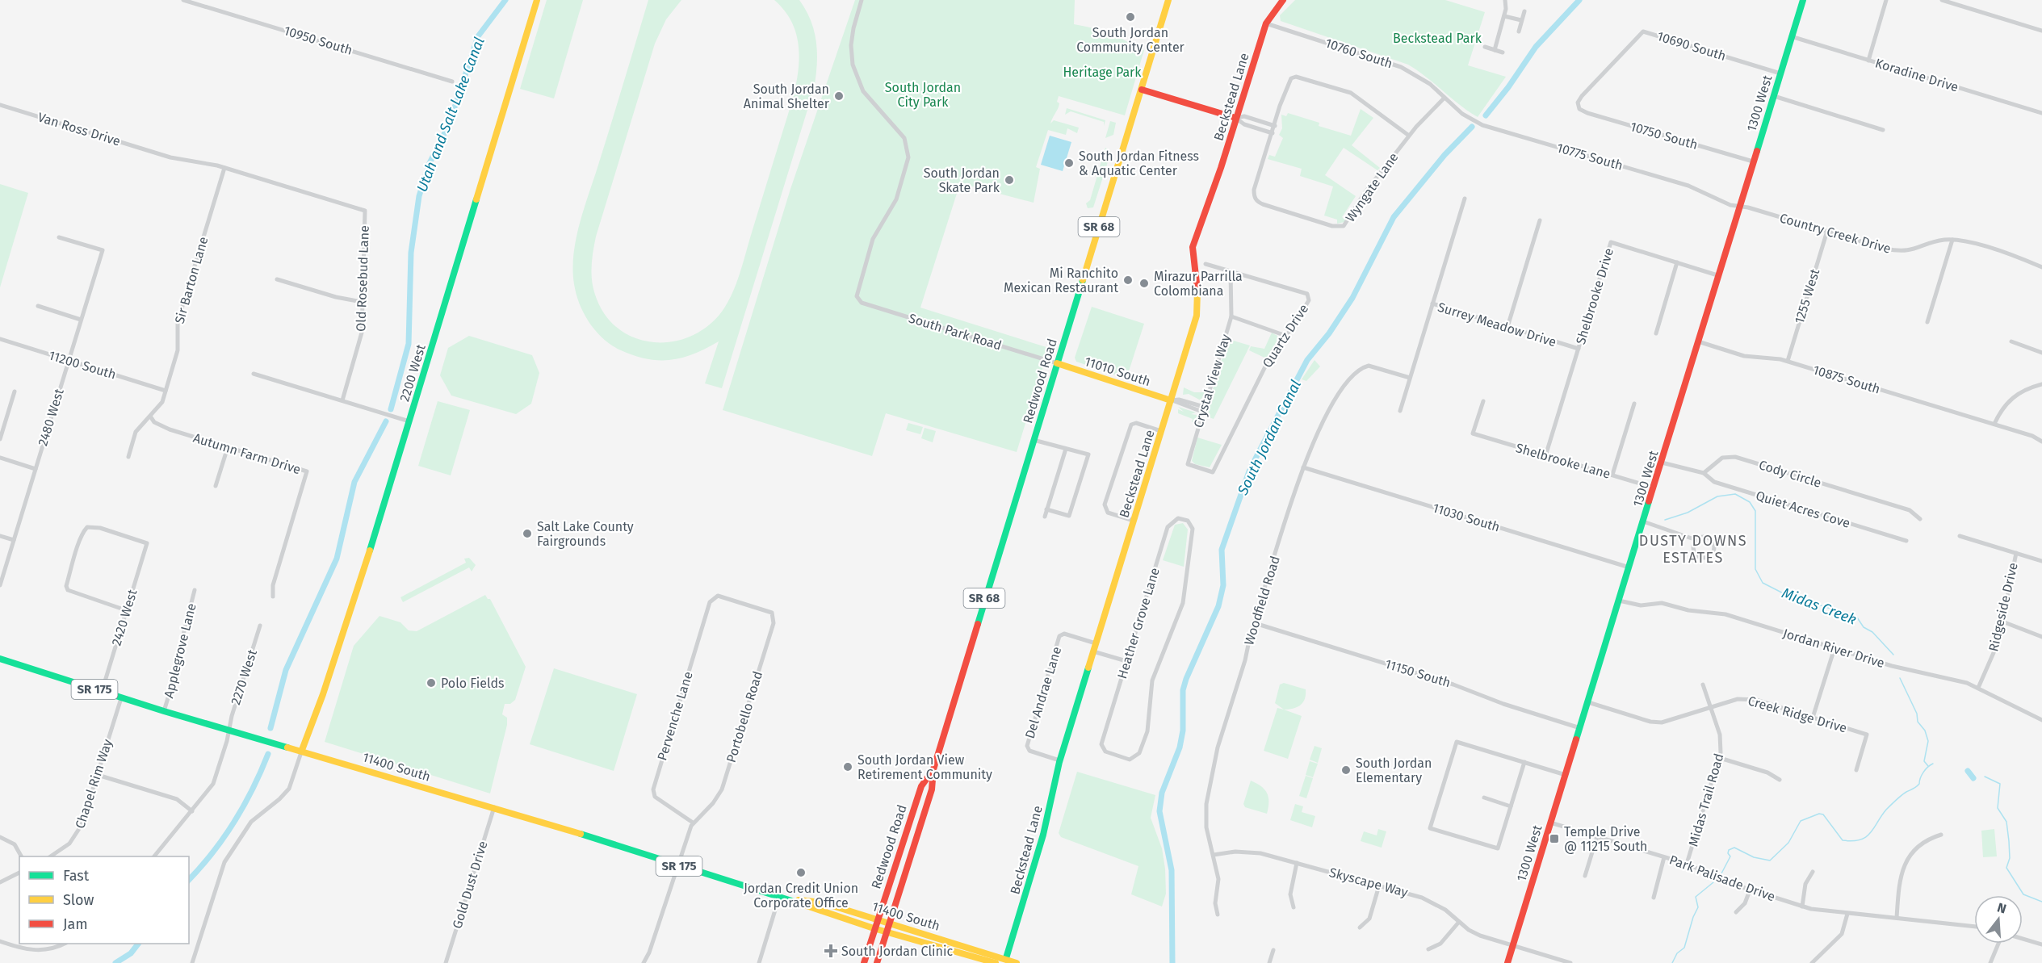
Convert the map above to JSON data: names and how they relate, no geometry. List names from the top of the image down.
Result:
{
  "streets": {
    "street": [
      "10950 South",
      "10690 South",
      "10760 South",
      "Koradine Drive",
      "Beckstead Lane",
      "1300 West",
      "Van Ross Drive",
      "10750 South",
      "10775 South",
      "Wyngate Lane",
      "SR 68",
      "Country Creek Drive",
      "Old Rosebud Lane",
      "Sir Barton Lane",
      "Shelbrooke Drive",
      "1255 West",
      "Surrey Meadow Drive",
      "South Park Road",
      "Quartz Drive",
      "11200 South",
      "11010 South",
      "2200 West",
      "10875 South",
      "Redwood Road",
      "Crystal View Way",
      "2480 West",
      "Autumn Farm Drive",
      "Shelbrooke Lane",
      "Cody Circle",
      "Quiet Acres Cove",
      "11030 South",
      "Woodfield Road",
      "Ridgeside Drive",
      "2420 West",
      "Heather Grove Lane",
      "Jordan River Drive",
      "Applegrove Lane",
      "11150 South",
      "2270 West",
      "SR 175",
      "Del Andrae Lane",
      "Creek Ridge Drive",
      "Pervenche Lane",
      "Portobello Road",
      "11400 South",
      "Chapel Rim Way",
      "Midas Trail Road",
      "Park Palisade Drive",
      "Skyscape Way",
      "Gold Dust Drive"
    ]
  },
  "crossings": [
    ["10690 South", "1300 West"],
    ["10690 South", "10750 South"],
    ["10760 South", "Beckstead Lane"],
    ["10760 South", "10775 South"],
    ["10760 South", "Wyngate Lane"],
    ["Koradine Drive", "1300 West"],
    ["Beckstead Lane", "11010 South"],
    ["Beckstead Lane", "Del Andrae Lane"],
    ["Beckstead Lane", "11400 South"],
    ["1300 West", "10750 South"],
    ["1300 West", "10775 South"],
    ["1300 West", "Country Creek Drive"],
    ["1300 West", "Shelbrooke Drive"],
    ["1300 West", "10875 South"],
    ["1300 West", "Shelbrooke Lane"],
    ["1300 West", "11030 South"],
    ["1300 West", "Jordan River Drive"],
    ["1300 West", "11150 South"],
    ["1300 West", "Creek Ridge Drive"],
    ["1300 West", "Park Palisade Drive"],
    ["1300 West", "Skyscape Way"],
    ["Van Ross Drive", "Old Rosebud Lane"],
    ["10775 South", "Wyngate Lane"],
    ["10775 South", "Country Creek Drive"],
    ["Country Creek Drive", "1255 West"],
    ["Old Rosebud Lane", "Sir Barton Lane"],
    ["Sir Barton Lane", "11200 South"],
    ["Sir Barton Lane", "Autumn Farm Drive"],
    ["Shelbrooke Drive", "Surrey Meadow Drive"],
    ["Shelbrooke Drive", "Shelbrooke Lane"],
    ["1255 West", "10875 South"],
    ["Surrey Meadow Drive", "Woodfield Road"],
    ["South Park Road", "11010 South"],
    ["South Park Road", "Redwood Road"],
    ["Quartz Drive", "Crystal View Way"],
    ["11200 South", "2480 West"],
    ["11010 South", "Redwood Road"],
    ["11010 South", "Crystal View Way"],
    ["2200 West", "11400 South"],
    ["Redwood Road", "11400 South"],
    ["Cody Circle", "Quiet Acres Cove"],
    ["11030 South", "Woodfield Road"],
    ["Woodfield Road", "11150 South"],
    ["Woodfield Road", "Skyscape Way"],
    ["Ridgeside Drive", "Jordan River Drive"],
    ["2420 West", "11400 South"],
    ["Applegrove Lane", "11400 South"],
    ["2270 West", "11400 South"],
    ["Creek Ridge Drive", "Midas Trail Road"],
    ["Pervenche Lane", "Portobello Road"],
    ["Portobello Road", "11400 South"],
    ["11400 South", "Chapel Rim Way"],
    ["11400 South", "Gold Dust Drive"],
    ["Midas Trail Road", "Park Palisade Drive"]
  ],
  "districts": ["DUSTY DOWNS ESTATES"],
  "water": ["Utah and Salt Lake Canal", "South Jordan Canal", "Midas Creek"],
  "parks": ["Beckstead Park", "Heritage Park", "South Jordan City Park"],
  "places": {
    "other": [
      "South Jordan Community Center",
      "South Jordan Animal Shelter",
      "South Jordan Fitness & Aquatic Center",
      "South Jordan Skate Park",
      "Mi Ranchito Mexican Restaurant",
      "Mirazur Parrilla Colombiana",
      "Salt Lake County Fairgrounds",
      "Polo Fields",
      "South Jordan View Retirement Community",
      "South Jordan Elementary",
      "Jordan Credit Union Corporate Office"
    ],
    "transit": ["Temple Drive @ 11215 South"],
    "health": ["South Jordan Clinic"]
  },
  "legend": ["Fast", "Slow", "Jam"],
  "north": "top"
}
